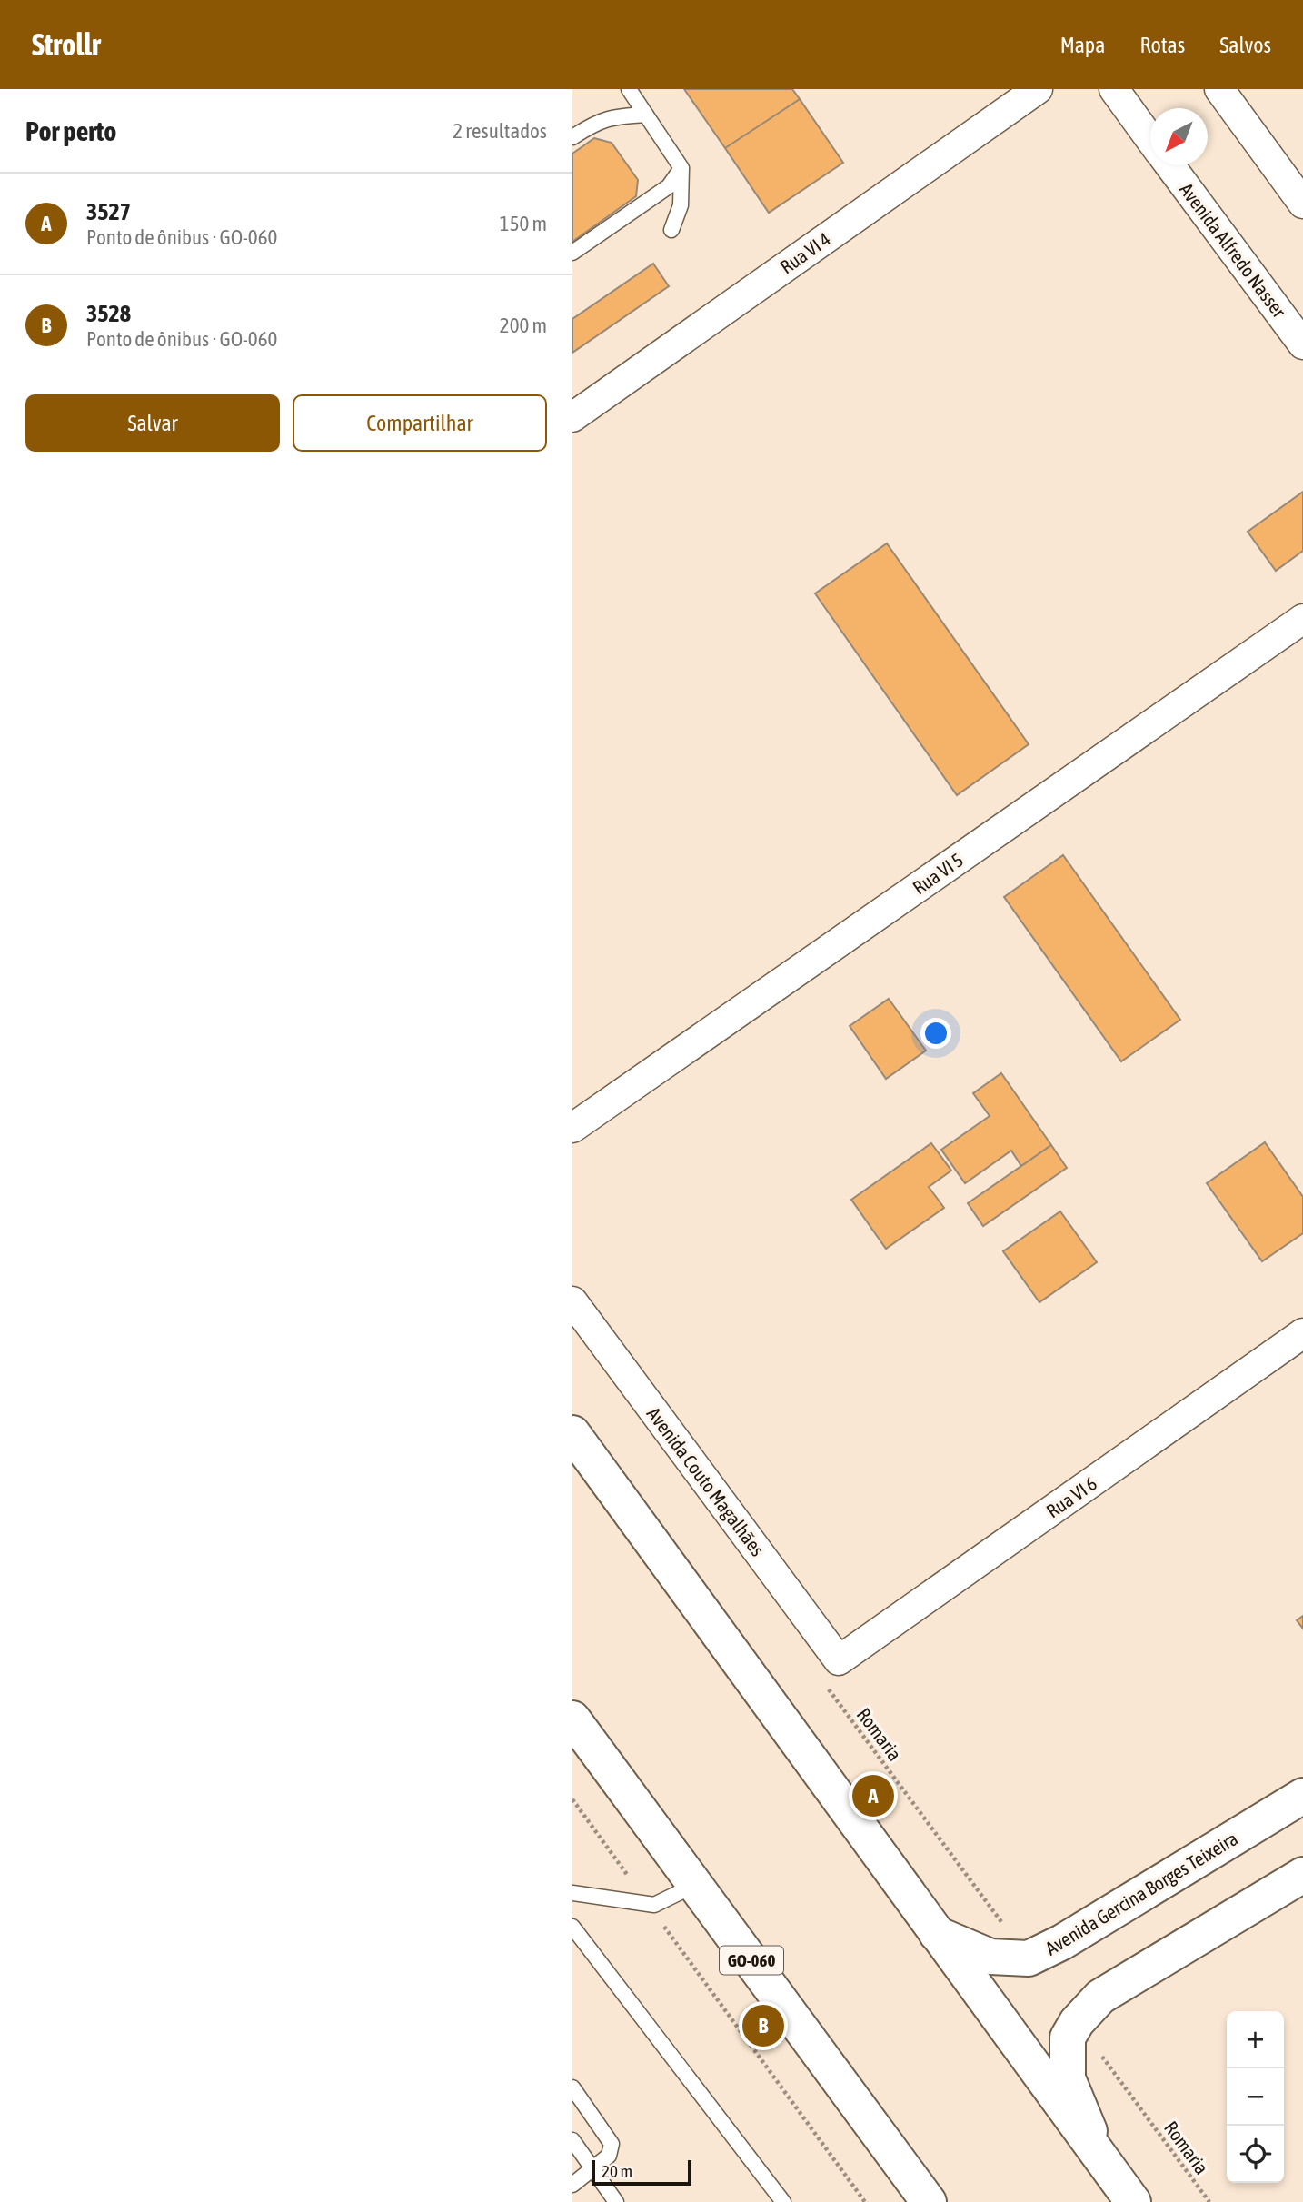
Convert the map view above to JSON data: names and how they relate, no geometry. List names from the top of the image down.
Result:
{
  "streets": {
    "main road": ["Avenida Gercina Borges Teixeira", "GO-060"],
    "street": [
      "Avenida Alfredo Nasser",
      "Rua VI 4",
      "Rua VI 5",
      "Avenida Couto Magalhães",
      "Rua VI 6"
    ],
    "path": ["Romaria"]
  },
  "crossings": [
    ["Avenida Couto Magalhães", "Rua VI 6"],
    ["Romaria", "Avenida Gercina Borges Teixeira"]
  ],
  "scale_bar": "20 m",
  "north": "bottom left",
  "page": {
    "header": "Strollr",
    "nav": ["Mapa", "Rotas", "Salvos"],
    "heading": ["Por perto", "2 resultados"],
    "list": [
      {
        "mark": "A",
        "name": "3527",
        "note": "Ponto de ônibus · GO-060",
        "value": "150 m"
      },
      {
        "mark": "B",
        "name": "3528",
        "note": "Ponto de ônibus · GO-060",
        "value": "200 m"
      }
    ],
    "buttons": ["Salvar", "Compartilhar"],
    "pins": ["A", "B"],
    "map_buttons": ["+", "−"],
    "scale": "20 m"
  }
}
